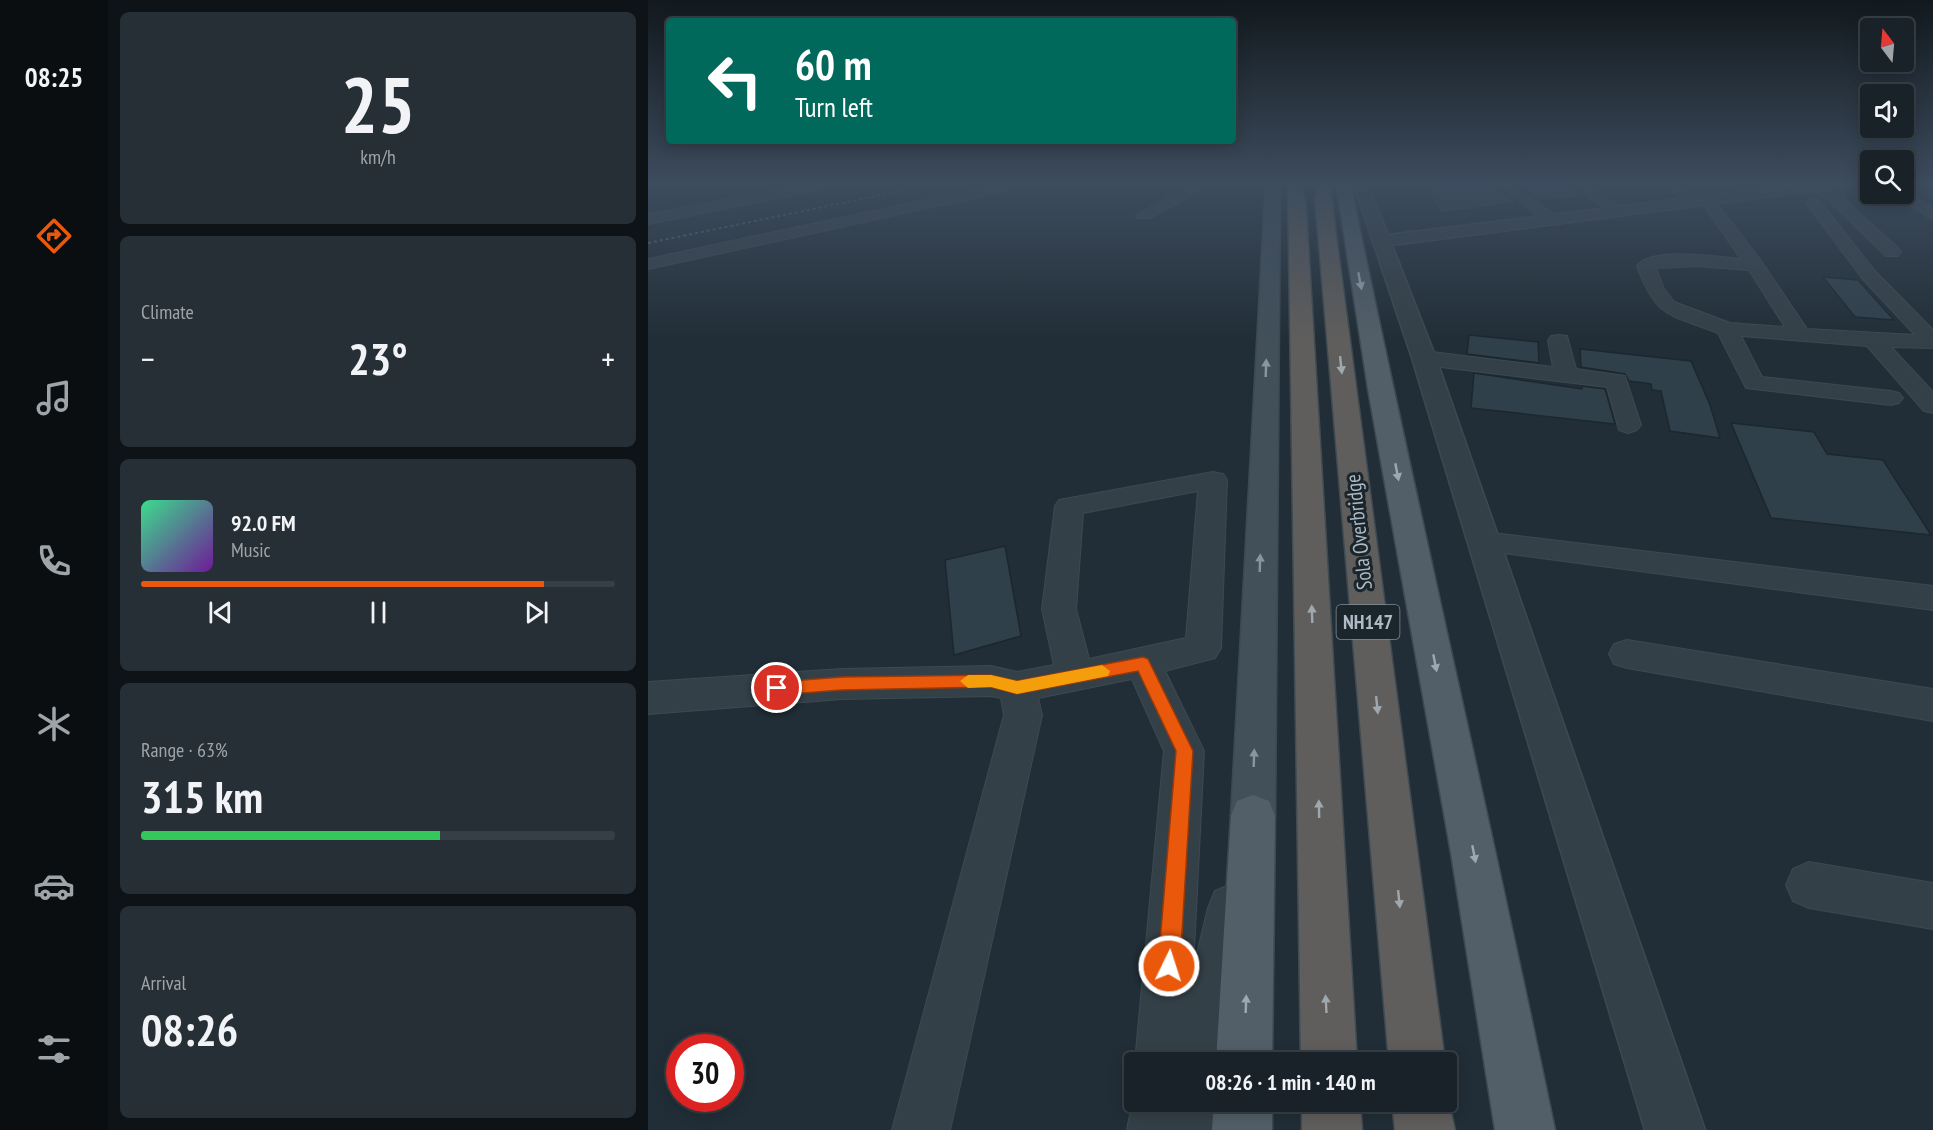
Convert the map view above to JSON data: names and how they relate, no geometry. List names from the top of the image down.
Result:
{
  "streets": {
    "highway": ["Sola Overbridge", "NH147"]
  },
  "north": "top",
  "page": {
    "tabs": "08:25",
    "tile": [
      ["25", "km/h"],
      "Climate",
      ["Range · 63%", "315 km"],
      ["Arrival", "08:26"]
    ],
    "turn": ["60 m", "Turn left"],
    "heat": ["−", "23°", "+"],
    "song": ["92.0 FM", "Music"],
    "limit": "30",
    "trip": "08:26 · 1 min · 140 m"
  }
}
